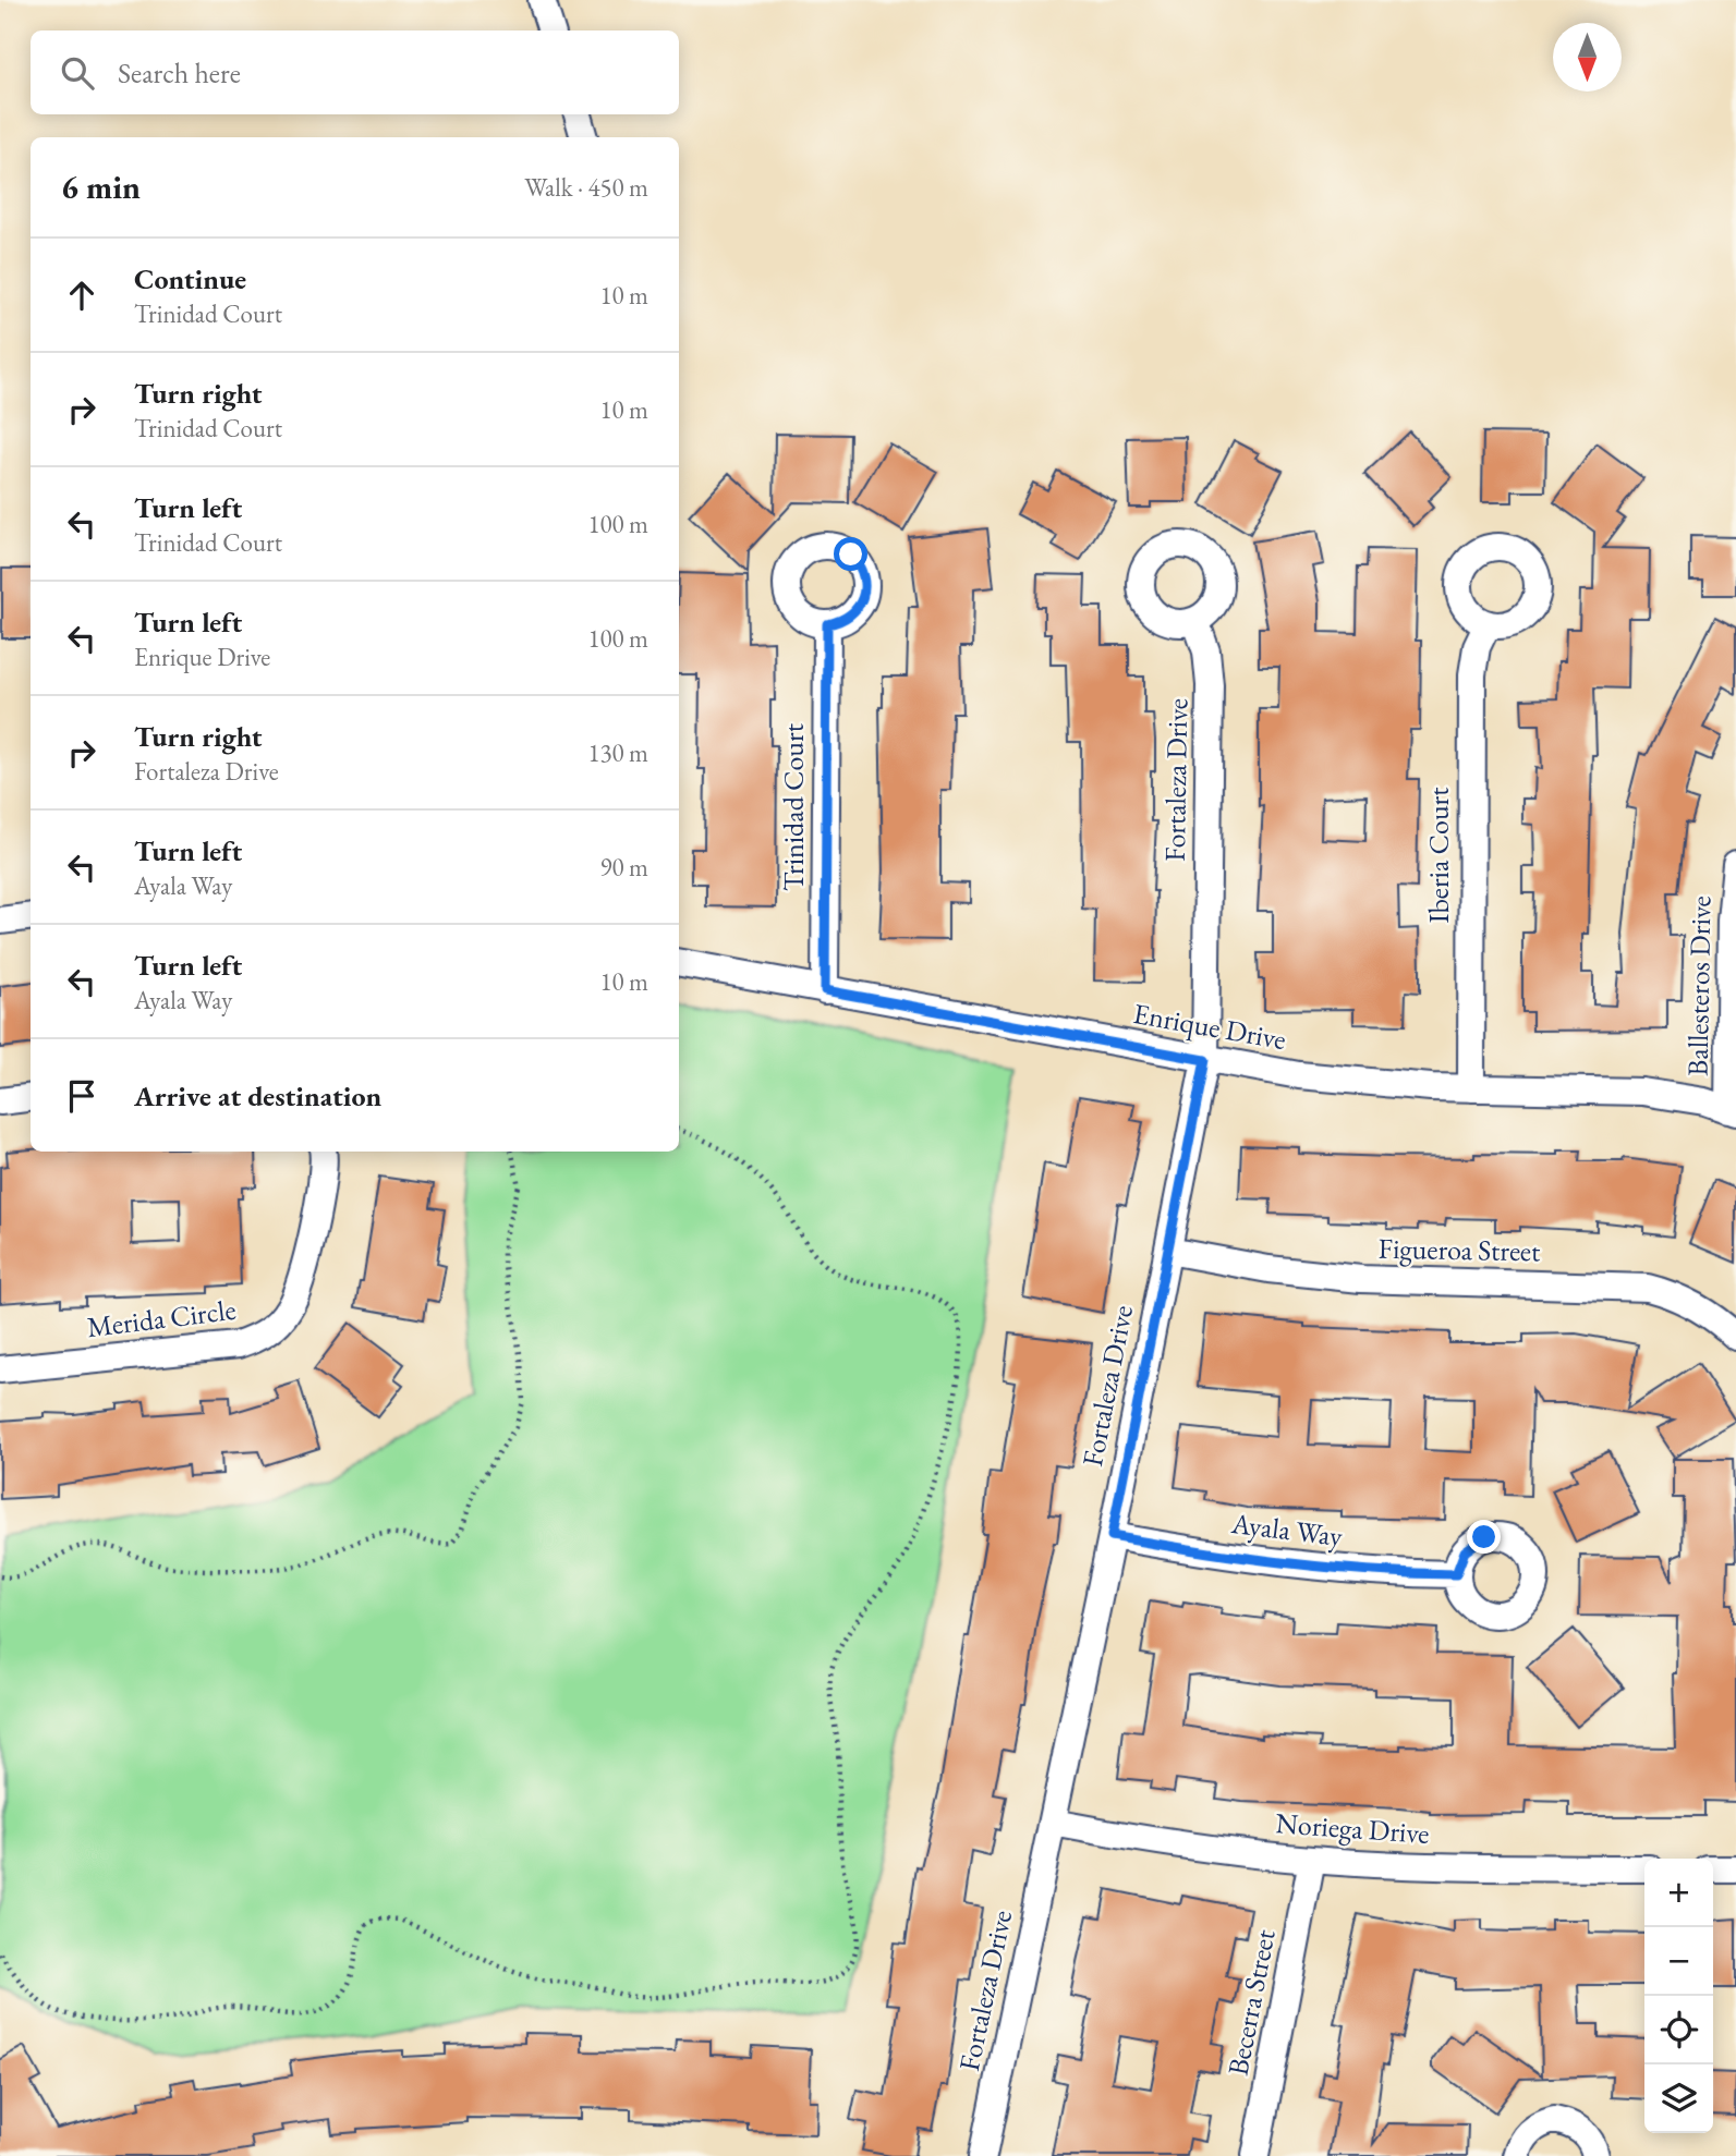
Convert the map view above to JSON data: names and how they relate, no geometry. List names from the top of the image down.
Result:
{
  "streets": {
    "street": [
      "Fortaleza Drive",
      "Trinidad Court",
      "Iberia Court",
      "Ballesteros Drive",
      "Enrique Drive",
      "Figueroa Street",
      "Merida Circle",
      "Ayala Way",
      "Noriega Drive",
      "Becerra Street"
    ]
  },
  "crossings": [
    ["Fortaleza Drive", "Enrique Drive"],
    ["Fortaleza Drive", "Figueroa Street"],
    ["Fortaleza Drive", "Ayala Way"],
    ["Fortaleza Drive", "Noriega Drive"],
    ["Trinidad Court", "Enrique Drive"],
    ["Iberia Court", "Enrique Drive"],
    ["Ballesteros Drive", "Enrique Drive"],
    ["Noriega Drive", "Becerra Street"]
  ],
  "north": "bottom",
  "page": {
    "search": "Search here",
    "heading": ["6 min", "Walk · 450 m"],
    "list": [
      ["Continue", "Trinidad Court", "10 m"],
      ["Turn right", "Trinidad Court", "10 m"],
      ["Turn left", "Trinidad Court", "100 m"],
      ["Turn left", "Enrique Drive", "100 m"],
      ["Turn right", "Fortaleza Drive", "130 m"],
      ["Turn left", "Ayala Way", "90 m"],
      ["Turn left", "Ayala Way", "10 m"],
      "Arrive at destination"
    ],
    "map_buttons": ["+", "−"]
  }
}
